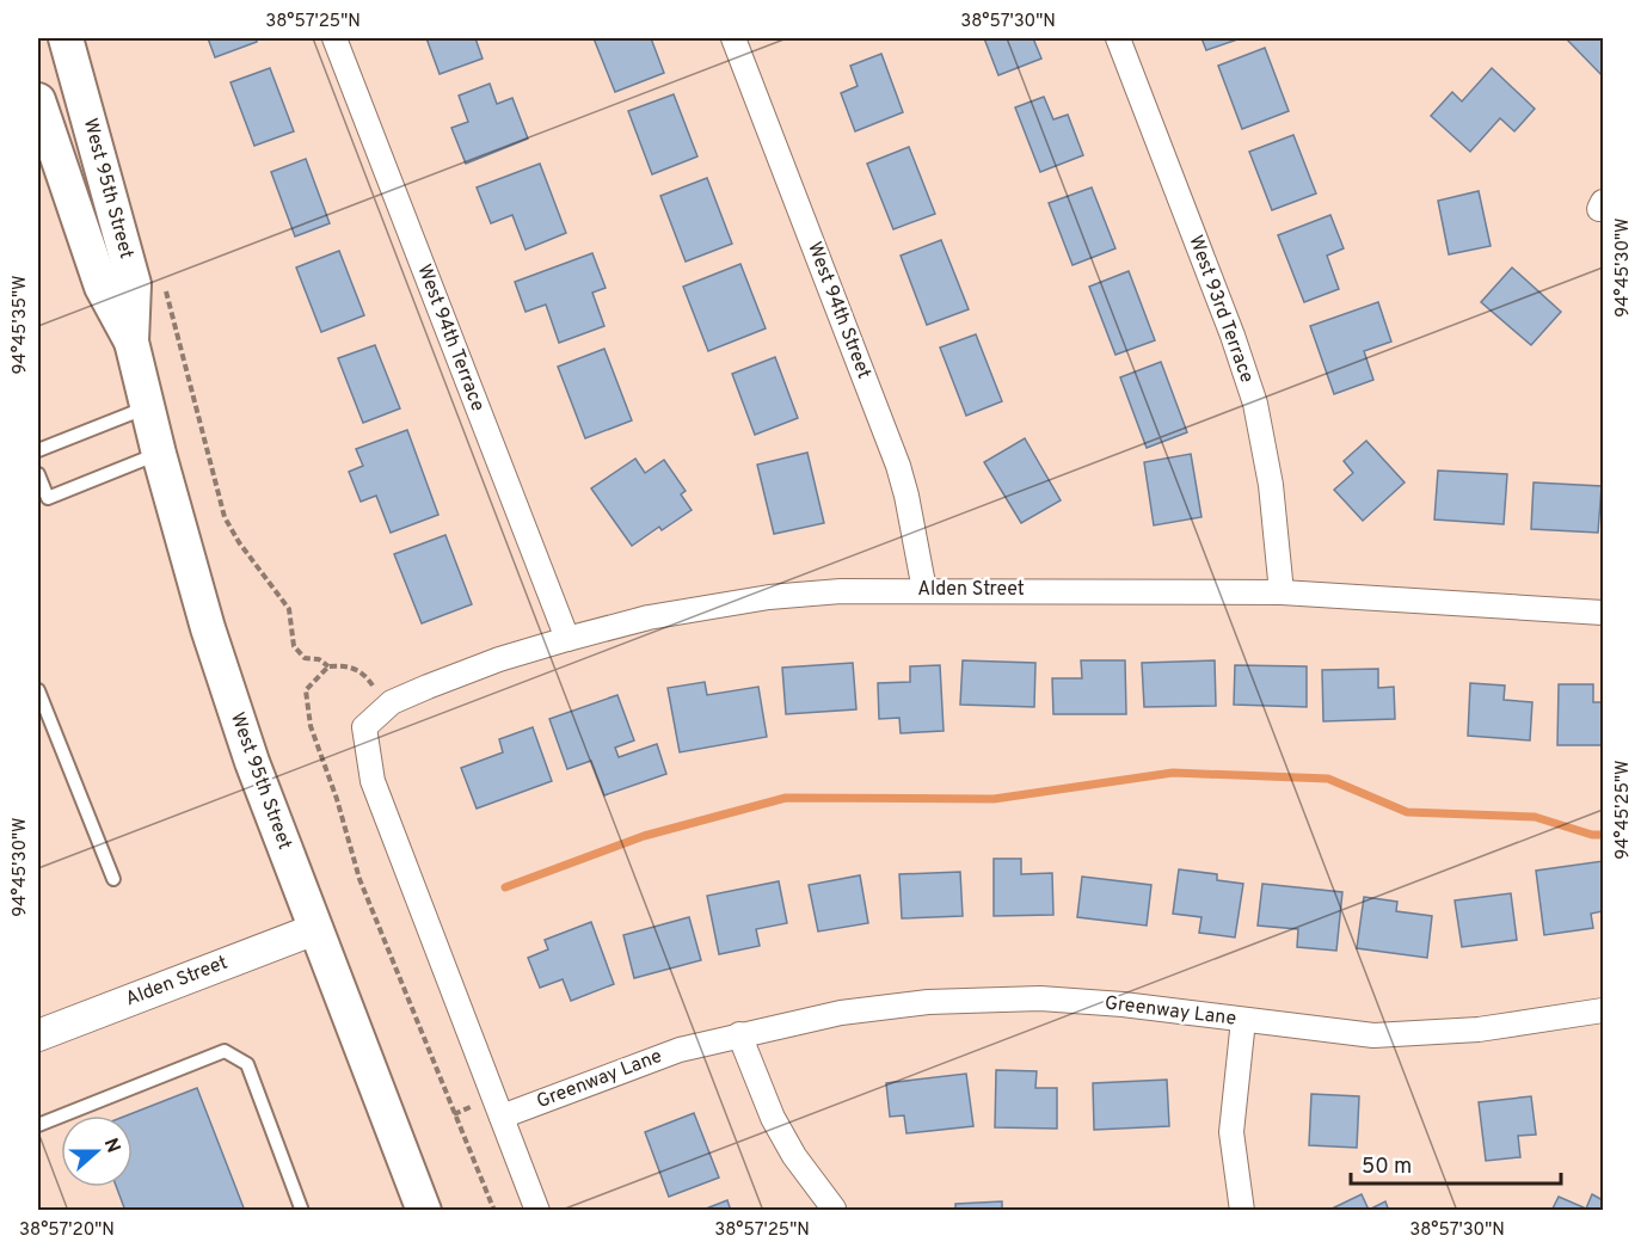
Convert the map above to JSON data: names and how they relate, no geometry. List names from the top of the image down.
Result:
{
  "streets": {
    "main road": ["West 95th Street"],
    "street": [
      "West 93rd Terrace",
      "West 94th Street",
      "West 94th Terrace",
      "Alden Street",
      "Greenway Lane"
    ]
  },
  "crossings": [
    ["West 95th Street", "Alden Street"],
    ["West 93rd Terrace", "Alden Street"],
    ["West 94th Street", "Alden Street"],
    ["West 94th Terrace", "Alden Street"],
    ["Alden Street", "Greenway Lane"]
  ],
  "scale_bar": "50 m",
  "north": "right",
  "coordinates": [
    "38°57'25\"N",
    "38°57'30\"N",
    "94°45'30\"W",
    "94°45'35\"W",
    "94°45'25\"W",
    "38°57'20\"N"
  ]
}
